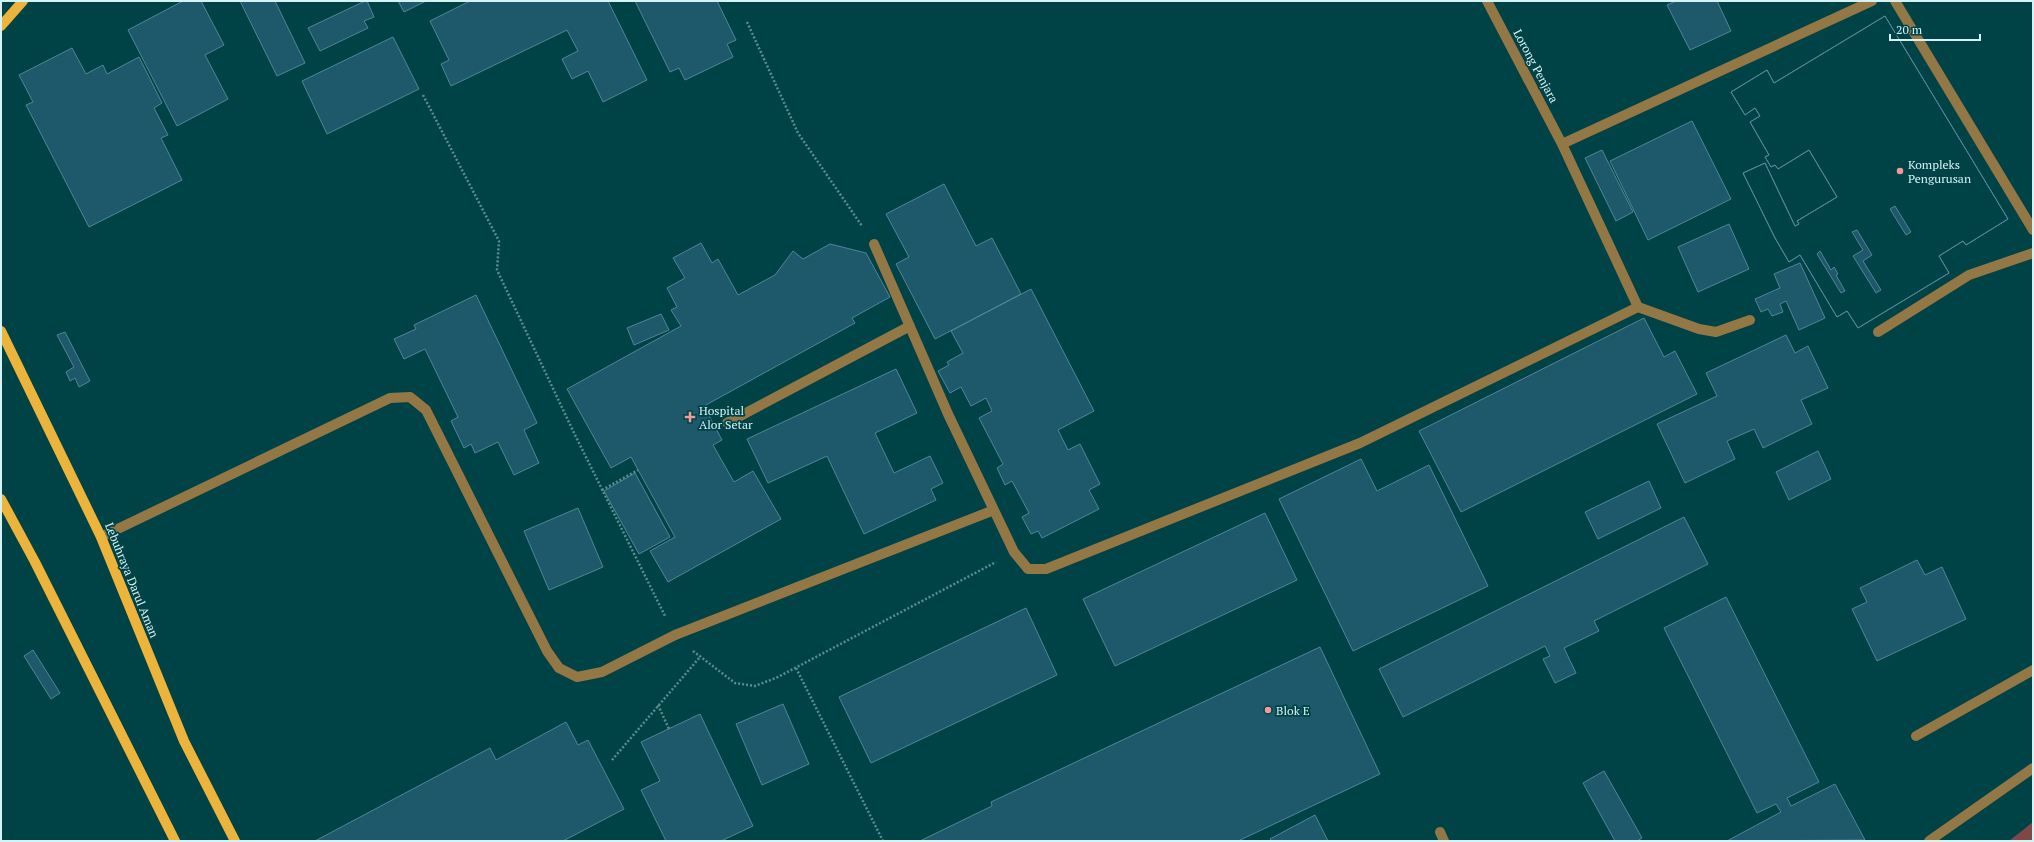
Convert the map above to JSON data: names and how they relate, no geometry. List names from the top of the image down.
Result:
{
  "streets": {
    "main road": ["Lebuhraya Darul Aman"],
    "street": ["Lorong Penjara"]
  },
  "places": {
    "other": ["Kompleks Pengurusan", "Blok E"],
    "health": ["Hospital Alor Setar"]
  },
  "scale_bar": "20 m"
}
